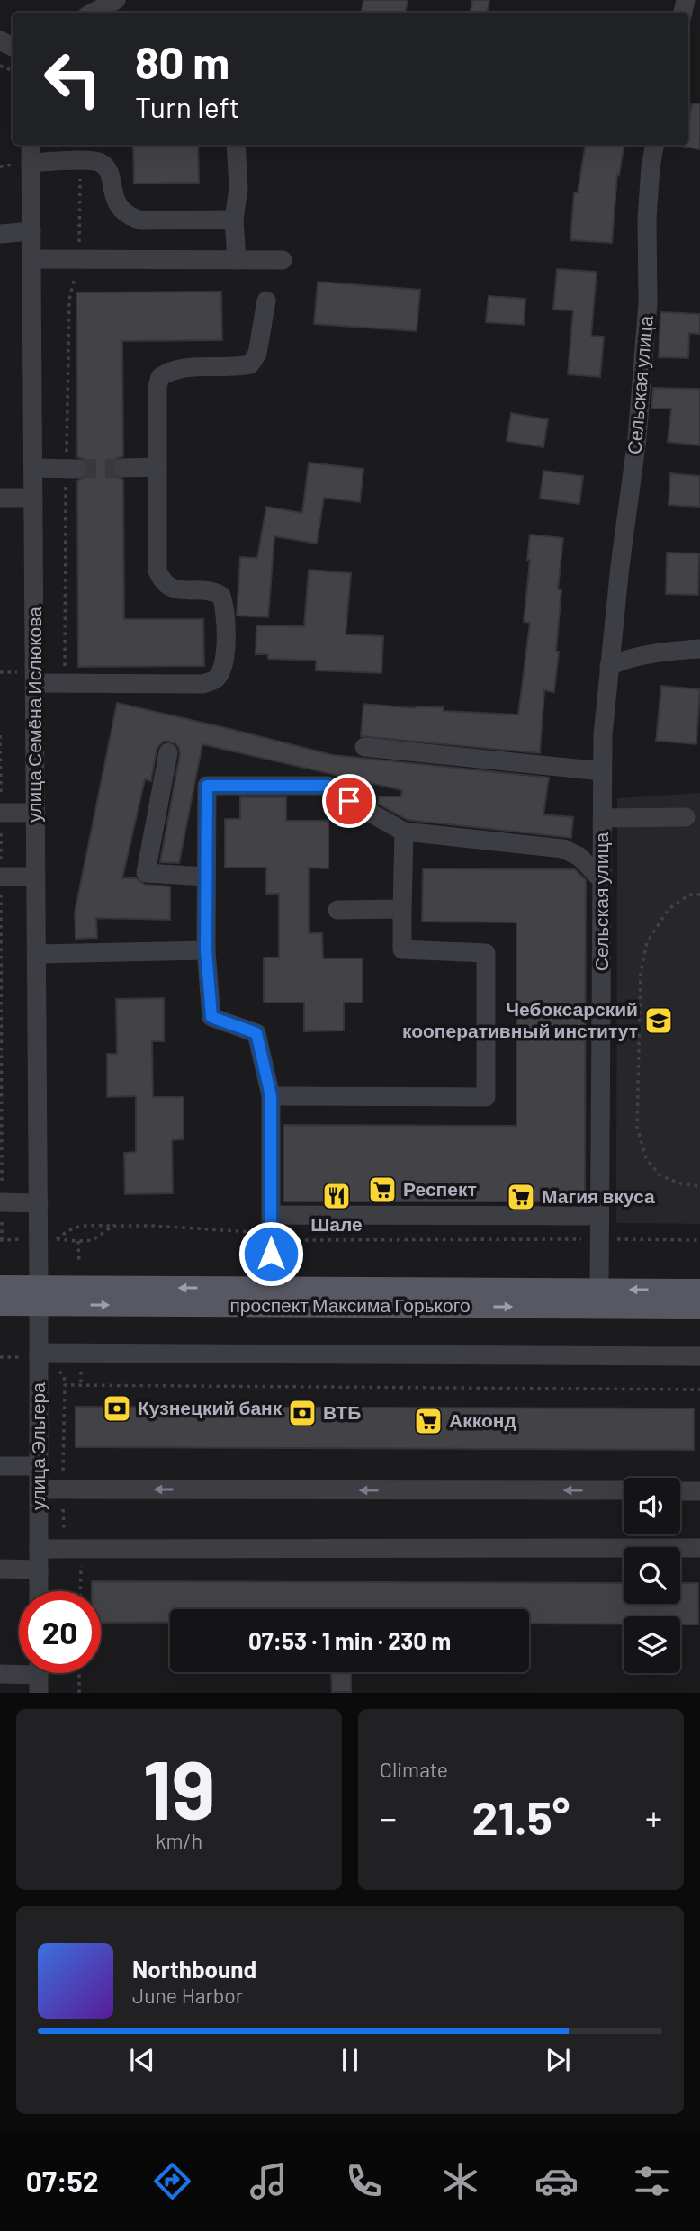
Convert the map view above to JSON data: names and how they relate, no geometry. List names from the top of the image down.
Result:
{
  "streets": {
    "main road": ["проспект Максима Горького"],
    "street": ["Сельская улица", "улица Семёна Ислюкова", "улица Эльгера"]
  },
  "crossings": [
    ["Сельская улица", "проспект Максима Горького"],
    ["улица Семёна Ислюкова", "проспект Максима Горького"],
    ["улица Семёна Ислюкова", "улица Эльгера"],
    ["проспект Максима Горького", "улица Эльгера"]
  ],
  "places": {
    "school or university": ["Чебоксарский кооперативный институт"],
    "supermarket": ["Респект", "Магия вкуса", "Акконд"],
    "restaurant": ["Шале"],
    "bank": ["Кузнецкий банк", "ВТБ"]
  },
  "page": {
    "turn": ["80 m", "Turn left"],
    "limit": "20",
    "trip": "07:53 · 1 min · 230 m",
    "tile": [
      ["19", "km/h"],
      "Climate"
    ],
    "heat": ["−", "21.5°", "+"],
    "song": ["Northbound", "June Harbor"],
    "tabs": "07:52"
  }
}
